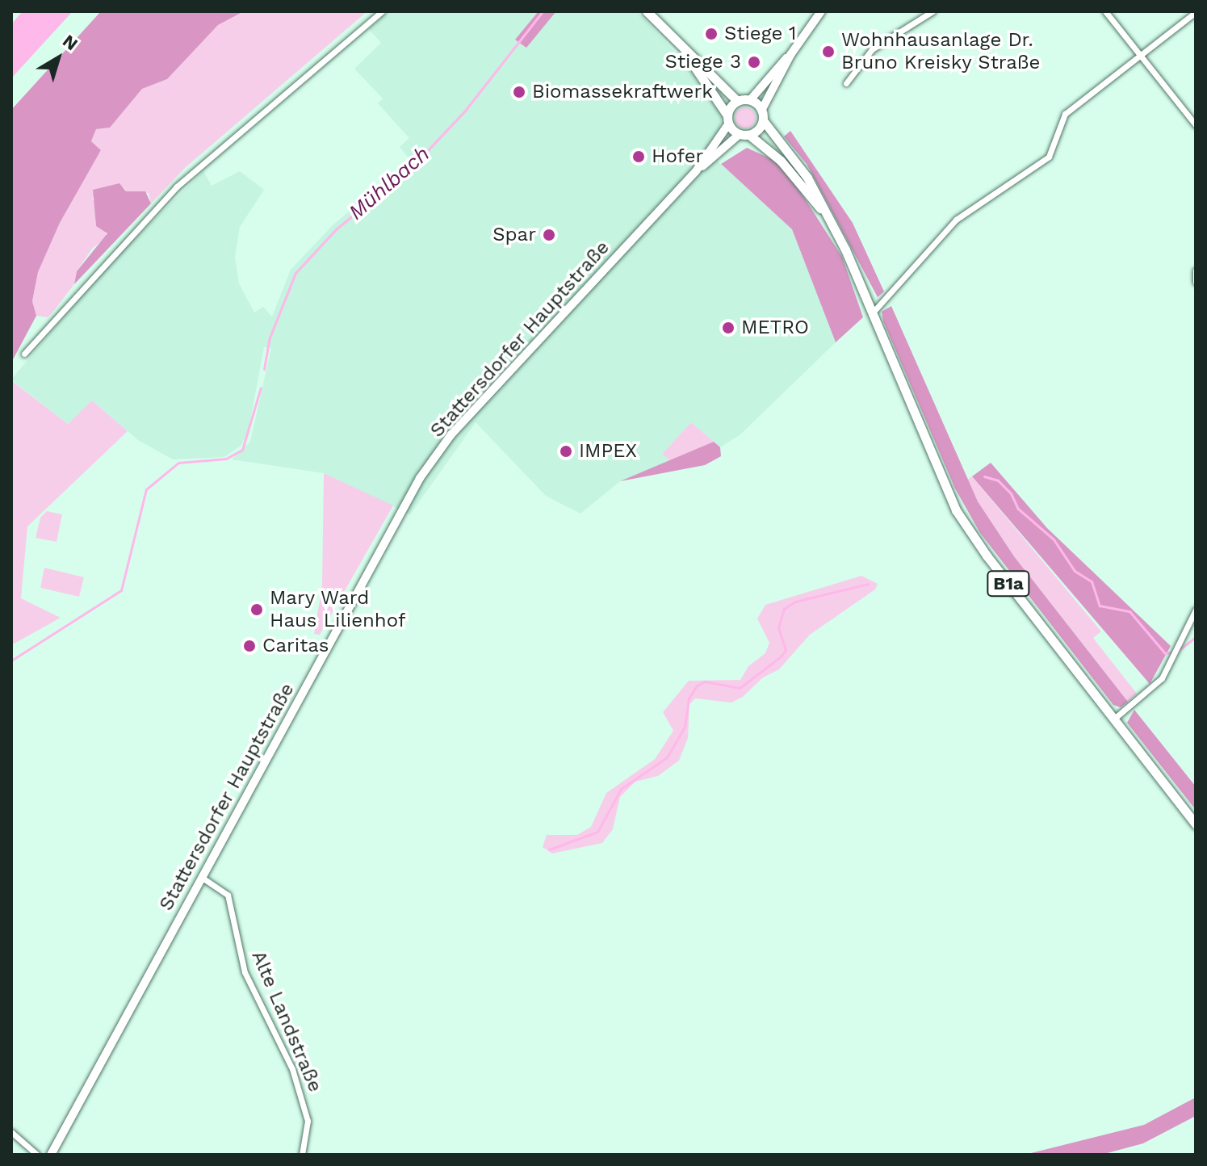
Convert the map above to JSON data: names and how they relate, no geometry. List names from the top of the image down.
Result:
{
  "streets": {
    "main road": ["Stattersdorfer Hauptstraße", "B1a"],
    "street": ["Alte Landstraße"]
  },
  "crossings": [
    ["Stattersdorfer Hauptstraße", "B1a"],
    ["Stattersdorfer Hauptstraße", "Alte Landstraße"]
  ],
  "water": ["Mühlbach"],
  "places": [
    "Stiege 1",
    "Wohnhausanlage Dr. Bruno Kreisky Straße",
    "Stiege 3",
    "Biomassekraftwerk",
    "Hofer",
    "Spar",
    "METRO",
    "IMPEX",
    "Mary Ward Haus Lilienhof",
    "Caritas"
  ],
  "north": "top right"
}
